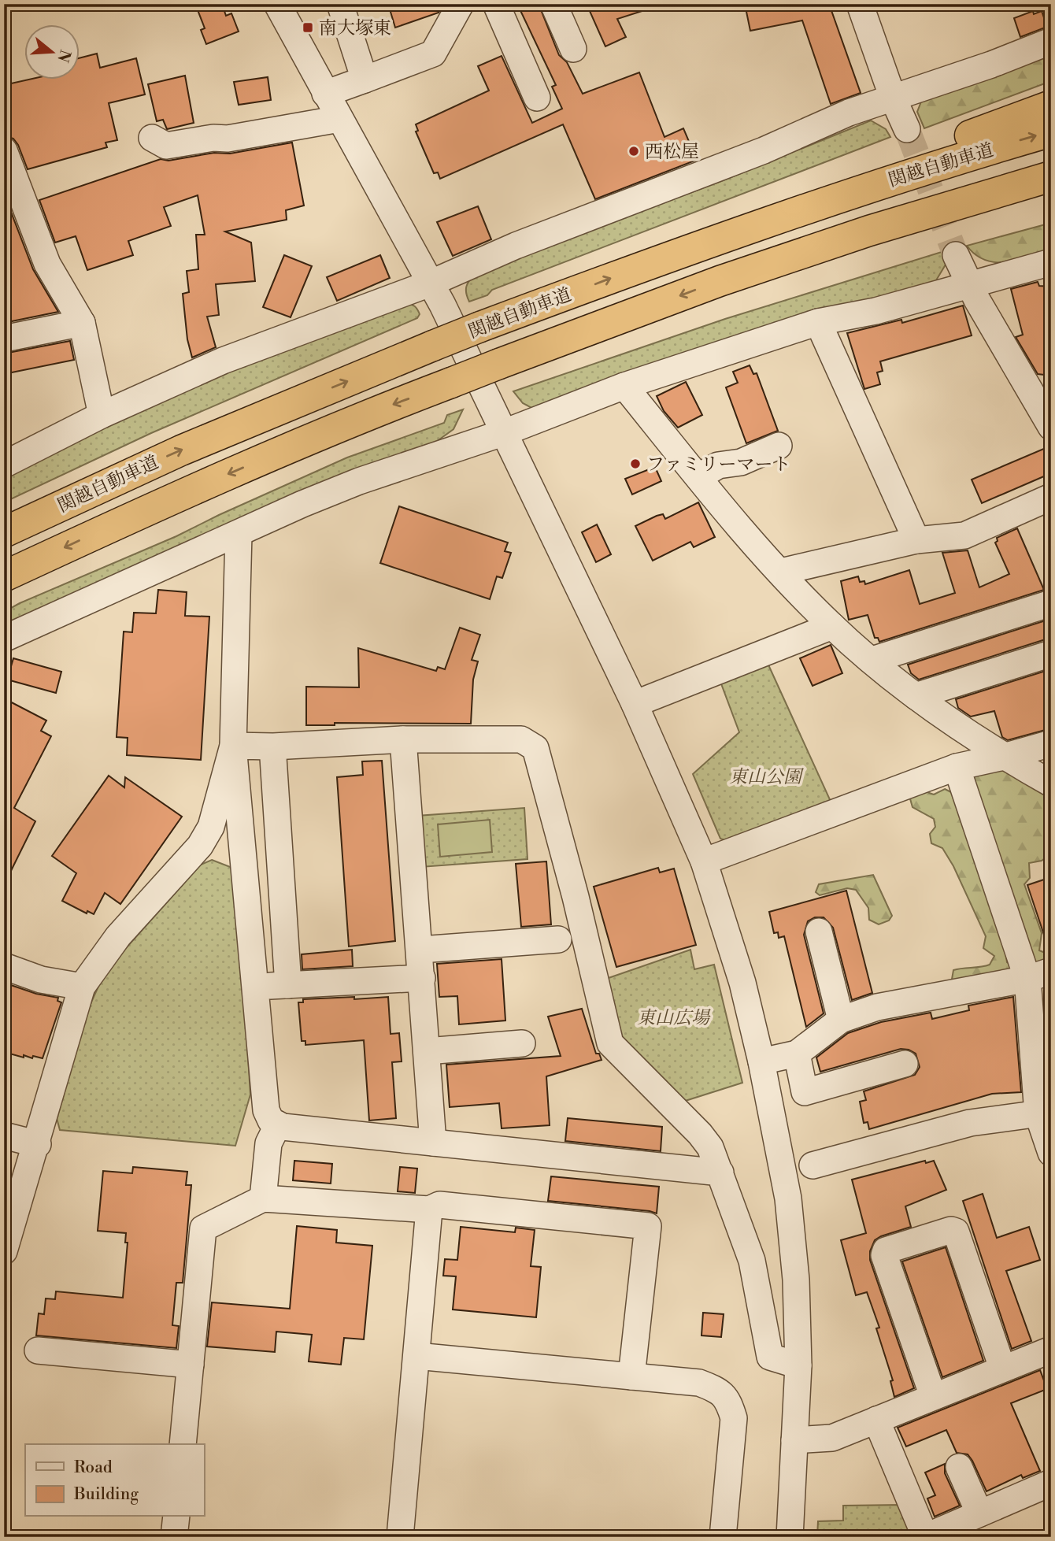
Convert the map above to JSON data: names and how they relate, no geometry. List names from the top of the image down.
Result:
{
  "streets": {
    "highway": ["関越自動車道"]
  },
  "parks": ["東山公園", "東山広場"],
  "places": {
    "transit": ["南大塚東"],
    "other": ["西松屋", "ファミリーマート"]
  },
  "legend": ["Road", "Building"],
  "north": "right"
}
